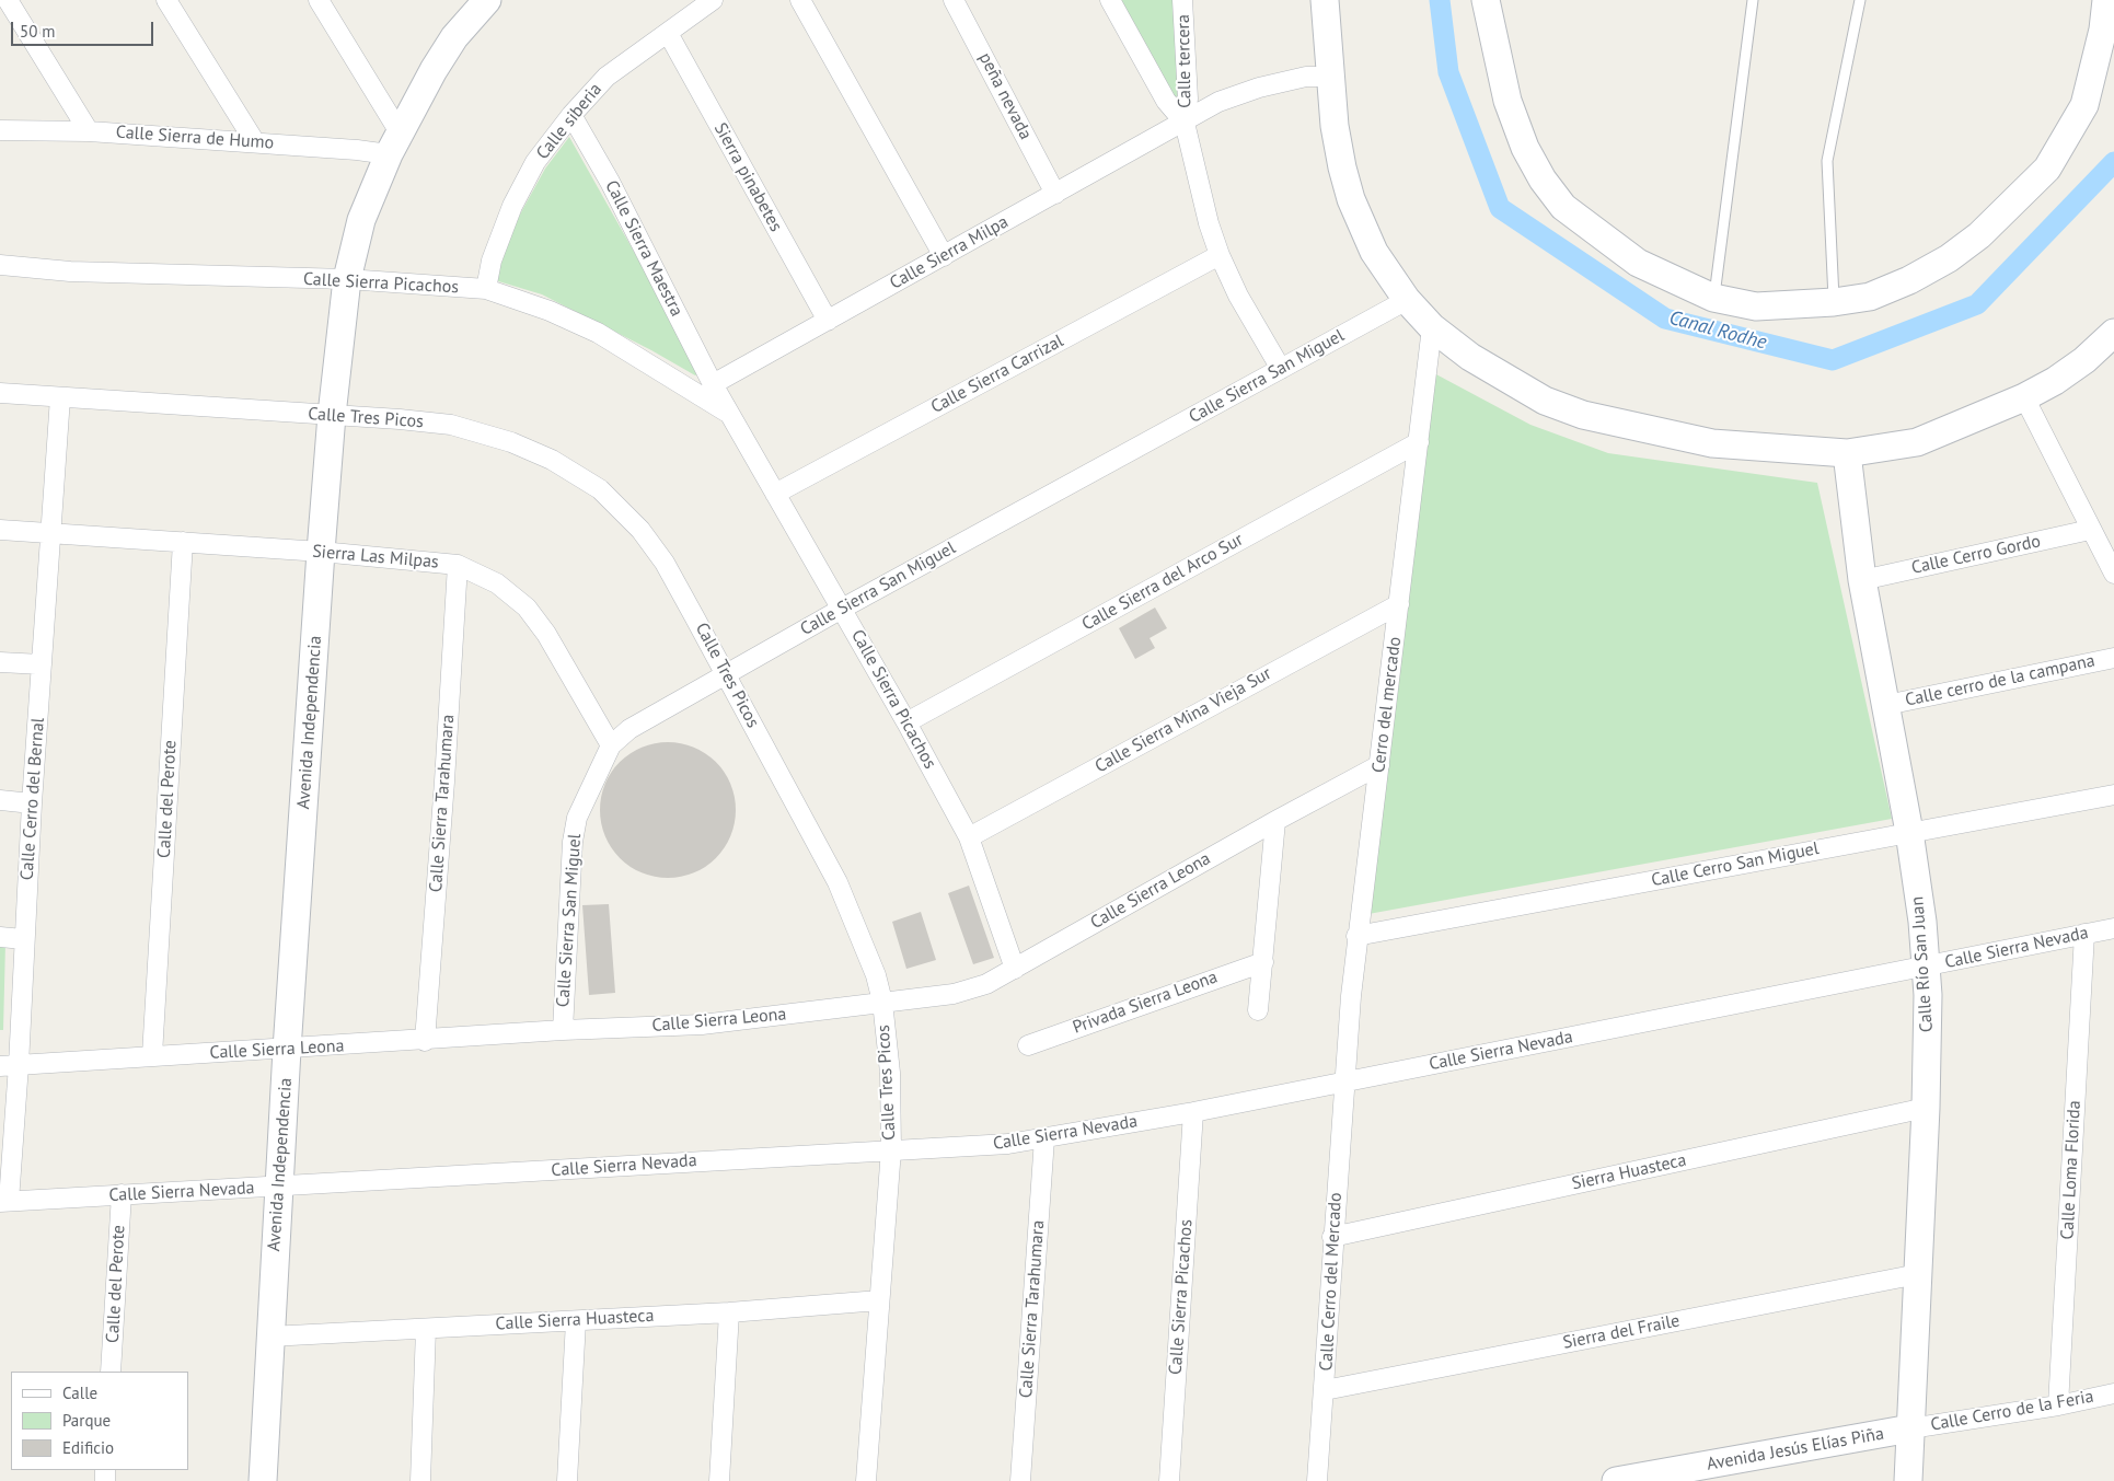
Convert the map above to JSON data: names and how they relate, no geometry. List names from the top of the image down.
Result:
{
  "streets": {
    "street": [
      "Calle tercera",
      "peña nevada",
      "Calle siberia",
      "Calle Sierra de Humo",
      "Sierra pinabetes",
      "Calle Sierra Maestra",
      "Calle Sierra Milpa",
      "Calle Sierra Picachos",
      "Calle Sierra Carrizal",
      "Calle Sierra San Miguel",
      "Calle Tres Picos",
      "Calle Cerro Gordo",
      "Sierra Las Milpas",
      "Calle Sierra del Arco Sur",
      "Calle cerro de la campana",
      "Cerro del mercado",
      "Calle Sierra Mina Vieja Sur",
      "Avenida Independencia",
      "Calle Cerro del Bernal",
      "Calle del Perote",
      "Calle Sierra Tarahumara",
      "Calle Cerro San Miguel",
      "Calle Sierra Leona",
      "Calle Sierra Nevada",
      "Calle Río San Juan",
      "Privada Sierra Leona",
      "Calle Loma Florida",
      "Sierra Huasteca",
      "Calle Cerro del Mercado",
      "Calle Sierra Huasteca",
      "Sierra del Fraile",
      "Calle Cerro de la Feria",
      "Avenida Jesús Elías Piña"
    ]
  },
  "crossings": [
    ["Calle tercera", "Calle Sierra Milpa"],
    ["peña nevada", "Calle Sierra Milpa"],
    ["Calle siberia", "Sierra pinabetes"],
    ["Calle siberia", "Calle Sierra Maestra"],
    ["Calle siberia", "Calle Sierra Picachos"],
    ["Calle Sierra de Humo", "Avenida Independencia"],
    ["Sierra pinabetes", "Calle Sierra Milpa"],
    ["Calle Sierra Maestra", "Calle Sierra Milpa"],
    ["Calle Sierra Maestra", "Calle Sierra Picachos"],
    ["Calle Sierra Milpa", "Calle Sierra Picachos"],
    ["Calle Sierra Picachos", "Calle Sierra Carrizal"],
    ["Calle Sierra Picachos", "Calle Sierra San Miguel"],
    ["Calle Sierra Picachos", "Calle Sierra del Arco Sur"],
    ["Calle Sierra Picachos", "Calle Sierra Mina Vieja Sur"],
    ["Calle Sierra Picachos", "Avenida Independencia"],
    ["Calle Sierra Picachos", "Calle Sierra Leona"],
    ["Calle Sierra Picachos", "Calle Sierra Nevada"],
    ["Calle Sierra San Miguel", "Calle Tres Picos"],
    ["Calle Sierra San Miguel", "Sierra Las Milpas"],
    ["Calle Sierra San Miguel", "Calle Sierra Leona"],
    ["Calle Tres Picos", "Avenida Independencia"],
    ["Calle Tres Picos", "Calle Cerro del Bernal"],
    ["Calle Tres Picos", "Calle Sierra Leona"],
    ["Calle Tres Picos", "Calle Sierra Nevada"],
    ["Calle Tres Picos", "Calle Sierra Huasteca"],
    ["Calle Cerro Gordo", "Calle Río San Juan"],
    ["Sierra Las Milpas", "Avenida Independencia"],
    ["Sierra Las Milpas", "Calle Cerro del Bernal"],
    ["Sierra Las Milpas", "Calle del Perote"],
    ["Sierra Las Milpas", "Calle Sierra Tarahumara"],
    ["Calle Sierra del Arco Sur", "Cerro del mercado"],
    ["Calle cerro de la campana", "Calle Río San Juan"],
    ["Cerro del mercado", "Calle Sierra Mina Vieja Sur"],
    ["Cerro del mercado", "Calle Cerro San Miguel"],
    ["Cerro del mercado", "Calle Sierra Leona"],
    ["Cerro del mercado", "Calle Sierra Nevada"],
    ["Cerro del mercado", "Calle Cerro del Mercado"],
    ["Avenida Independencia", "Calle Sierra Leona"],
    ["Avenida Independencia", "Calle Sierra Nevada"],
    ["Avenida Independencia", "Calle Sierra Huasteca"],
    ["Calle Cerro del Bernal", "Calle Sierra Leona"],
    ["Calle Cerro del Bernal", "Calle Sierra Nevada"],
    ["Calle del Perote", "Calle Sierra Leona"],
    ["Calle del Perote", "Calle Sierra Nevada"],
    ["Calle Sierra Tarahumara", "Calle Sierra Leona"],
    ["Calle Sierra Tarahumara", "Calle Sierra Nevada"],
    ["Calle Cerro San Miguel", "Calle Río San Juan"],
    ["Calle Sierra Nevada", "Calle Río San Juan"],
    ["Calle Sierra Nevada", "Calle Loma Florida"],
    ["Calle Sierra Nevada", "Calle Cerro del Mercado"],
    ["Calle Río San Juan", "Sierra Huasteca"],
    ["Calle Río San Juan", "Sierra del Fraile"],
    ["Calle Río San Juan", "Calle Cerro de la Feria"],
    ["Calle Río San Juan", "Avenida Jesús Elías Piña"],
    ["Calle Loma Florida", "Calle Cerro de la Feria"],
    ["Sierra Huasteca", "Calle Cerro del Mercado"],
    ["Calle Cerro del Mercado", "Sierra del Fraile"],
    ["Calle Cerro de la Feria", "Avenida Jesús Elías Piña"]
  ],
  "water": ["Canal Rodhe"],
  "legend": ["Calle", "Parque", "Edificio"],
  "scale_bar": "50 m"
}
